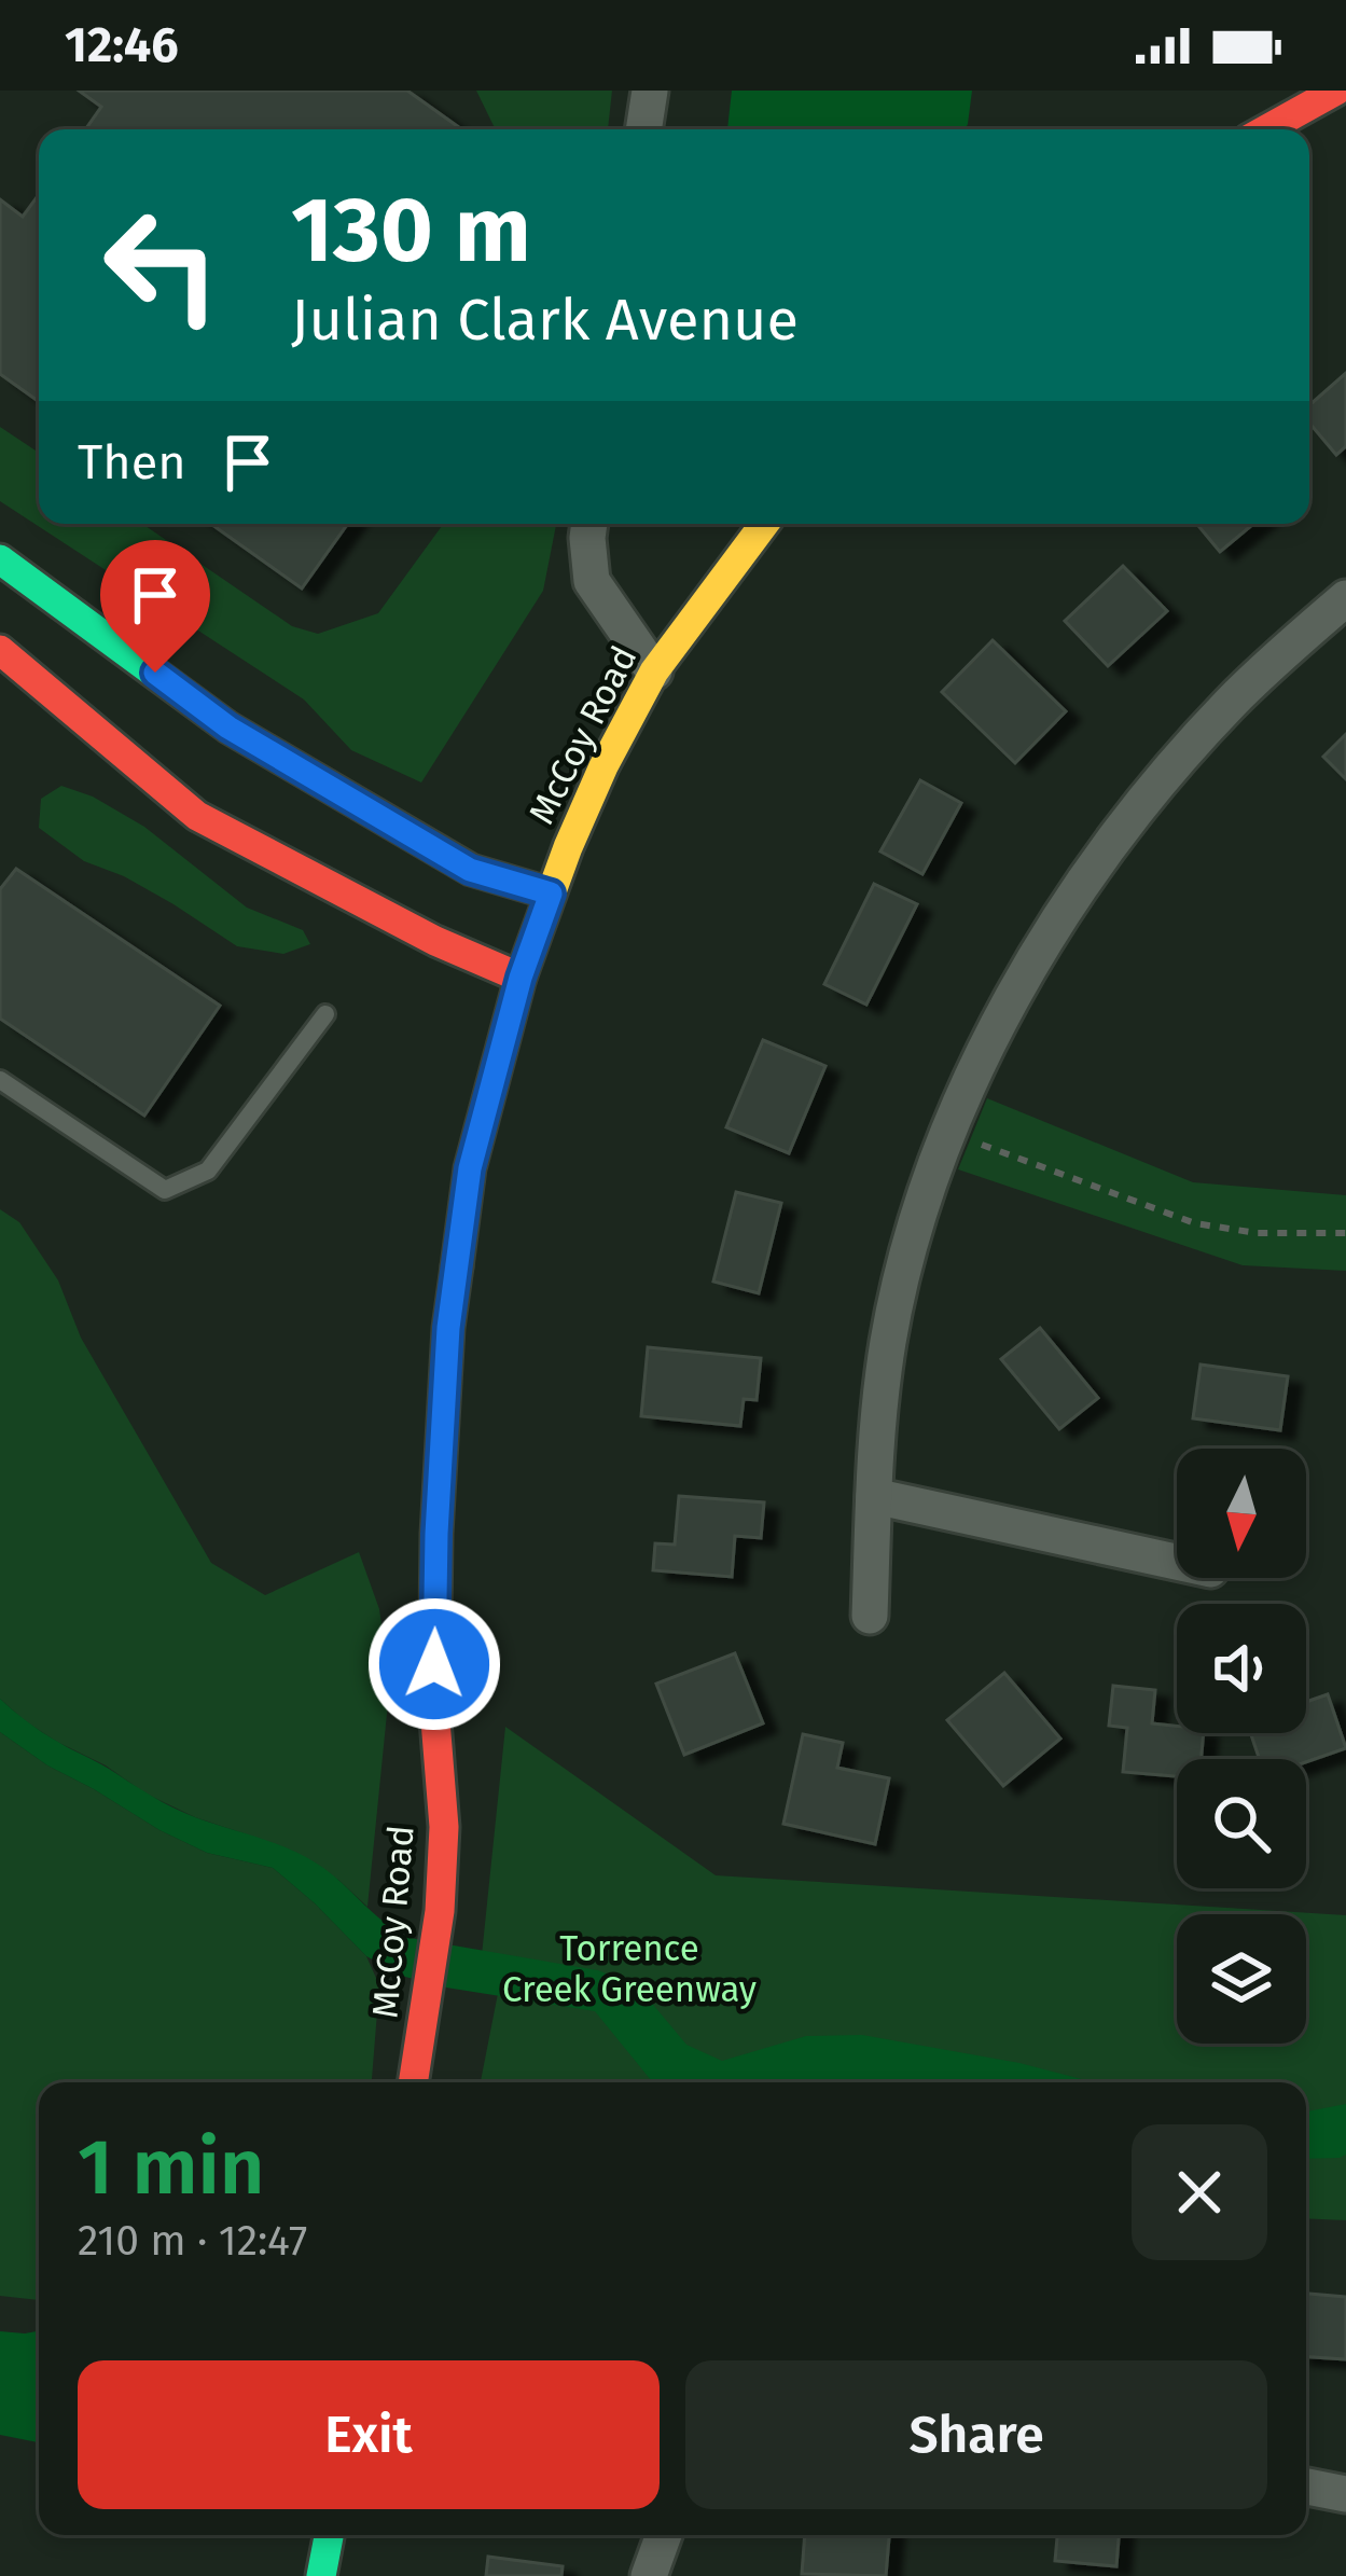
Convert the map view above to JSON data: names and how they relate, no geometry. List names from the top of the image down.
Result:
{
  "streets": {
    "main road": ["McCoy Road"]
  },
  "parks": ["Torrence Creek Greenway"],
  "north": "bottom",
  "page": {
    "status": "12:46",
    "turn": ["130 m", "Julian Clark Avenue"],
    "then": "Then",
    "heading": ["1 min", "210 m · 12:47"],
    "buttons": ["Exit", "Share"]
  }
}
